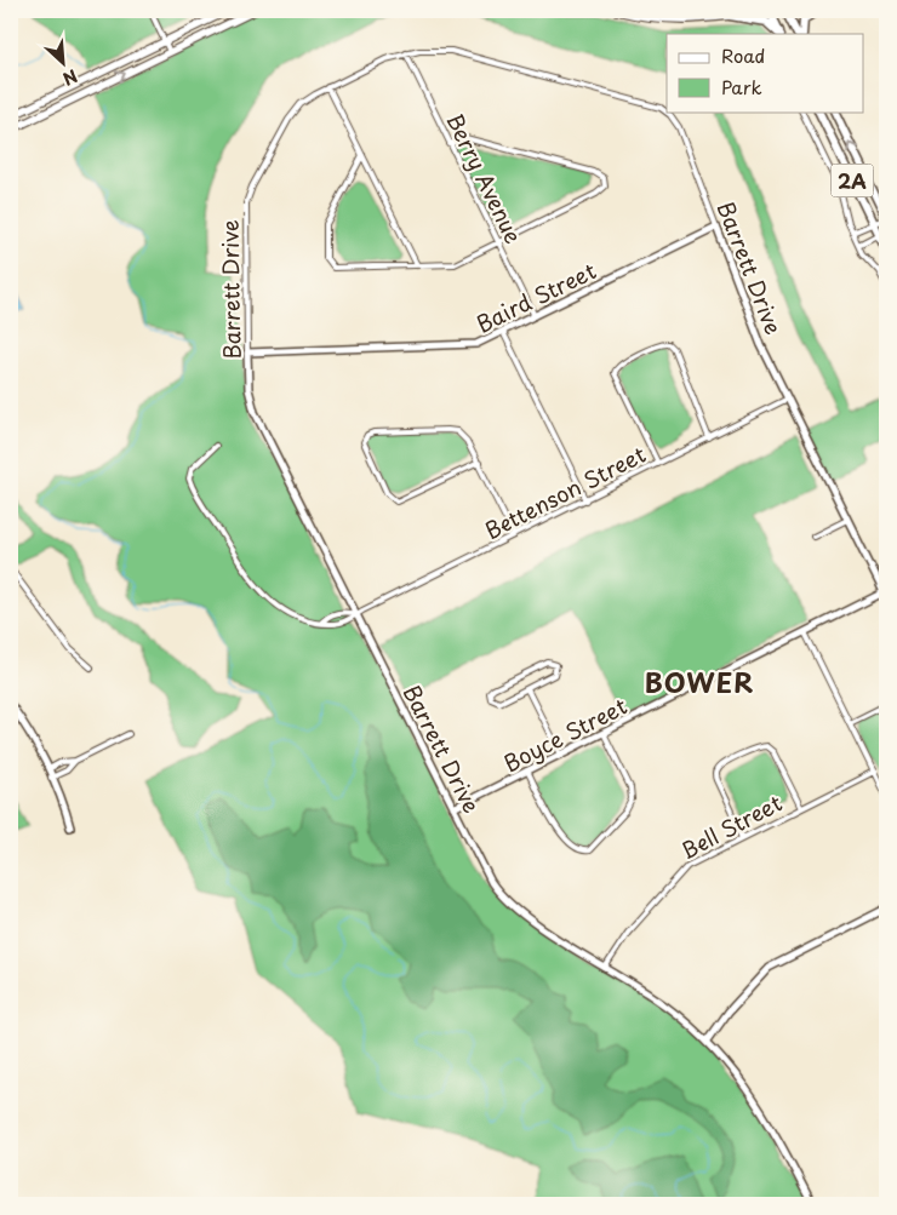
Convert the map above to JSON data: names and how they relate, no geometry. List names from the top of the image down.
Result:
{
  "streets": {
    "main road": ["2A"],
    "street": [
      "Berry Avenue",
      "Barrett Drive",
      "Baird Street",
      "Bettenson Street",
      "Boyce Street",
      "Bell Street"
    ]
  },
  "crossings": [
    ["Berry Avenue", "Barrett Drive"],
    ["Berry Avenue", "Baird Street"],
    ["Barrett Drive", "Baird Street"],
    ["Barrett Drive", "Bettenson Street"],
    ["Barrett Drive", "Boyce Street"],
    ["Barrett Drive", "Bell Street"]
  ],
  "districts": ["BOWER"],
  "legend": ["Road", "Park"],
  "north": "bottom right"
}
